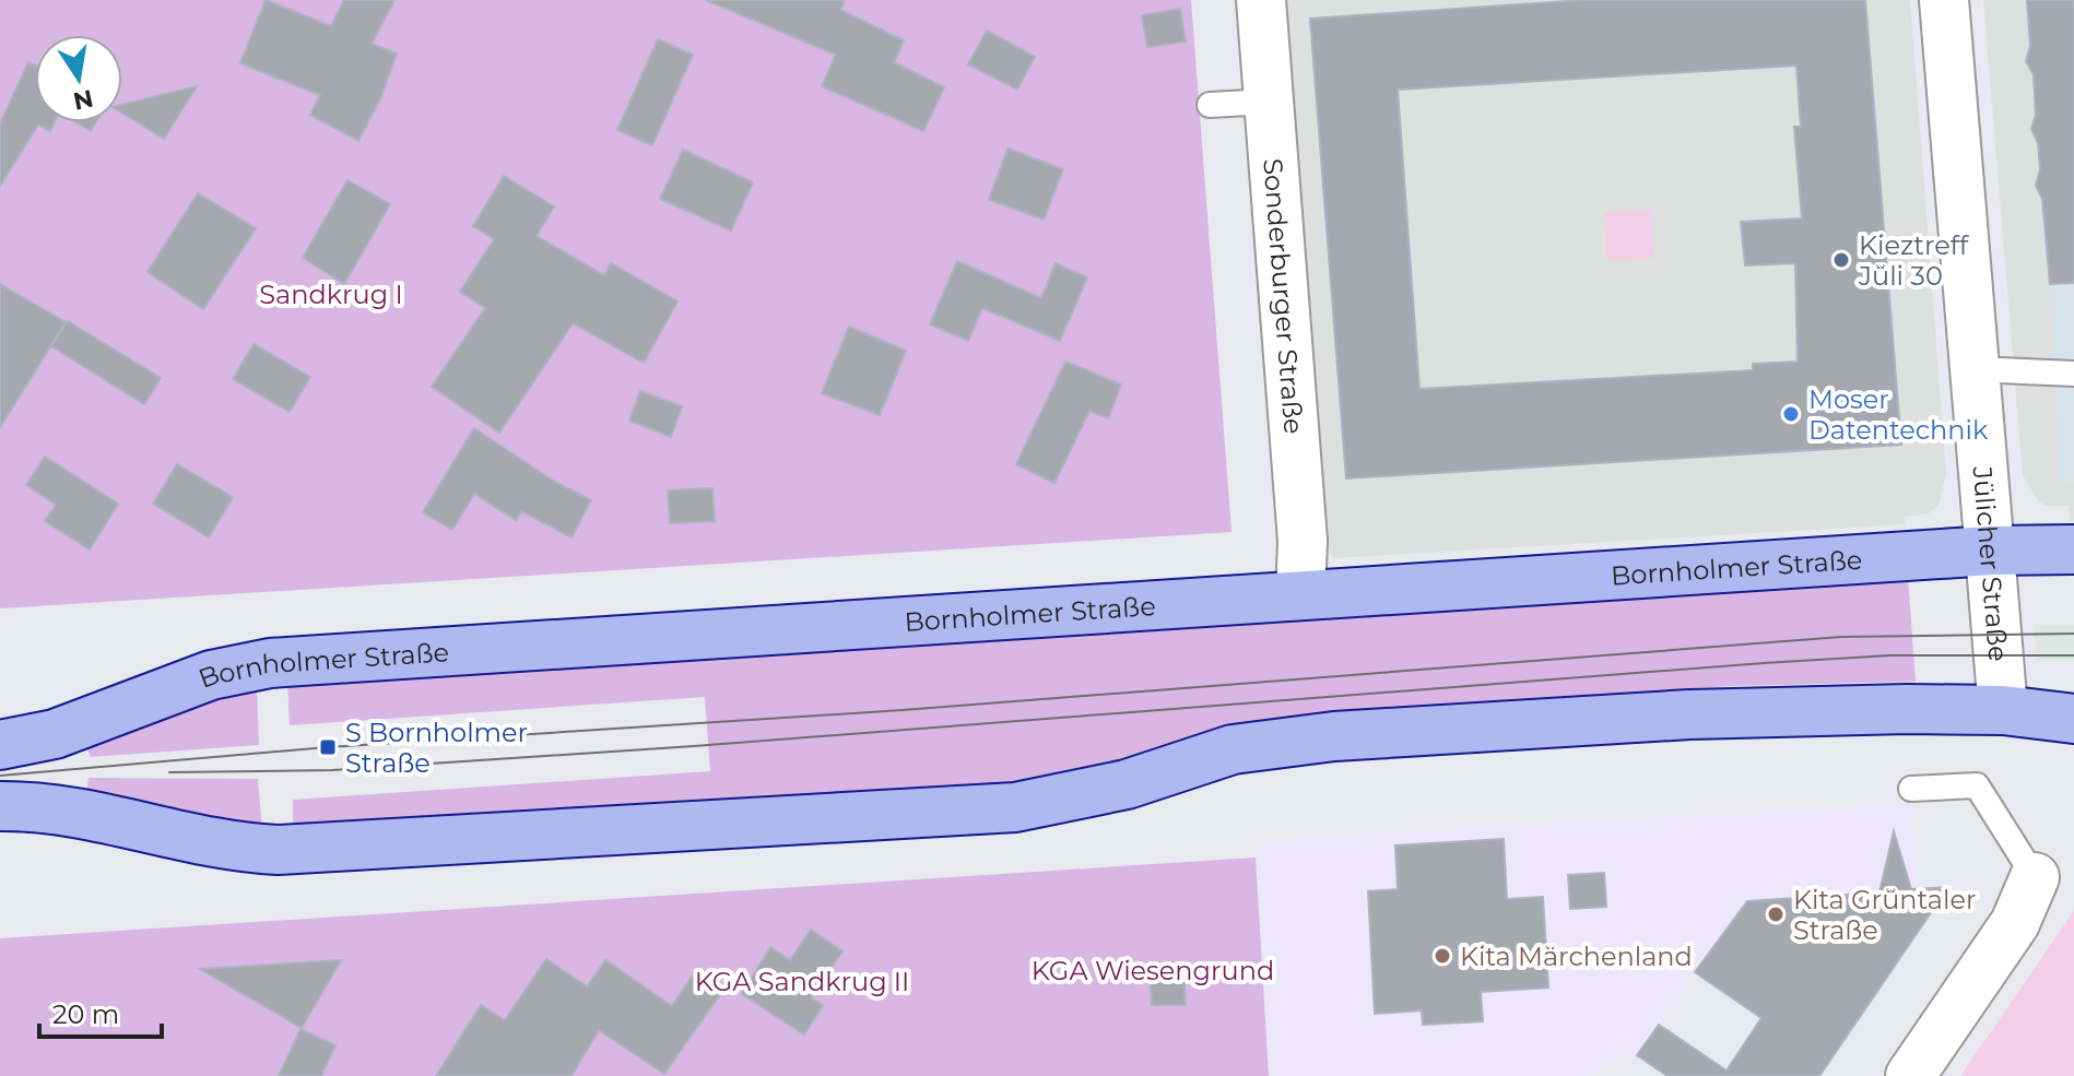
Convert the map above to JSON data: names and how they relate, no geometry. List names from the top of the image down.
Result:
{
  "streets": {
    "main road": ["Bornholmer Straße"],
    "street": ["Sonderburger Straße", "Jülicher Straße"]
  },
  "crossings": [
    ["Sonderburger Straße", "Bornholmer Straße"],
    ["Jülicher Straße", "Bornholmer Straße"]
  ],
  "parks": ["Sandkrug I", "KGA Wiesengrund", "KGA Sandkrug II"],
  "places": {
    "other": [
      "Kieztreff Jüli 30",
      "Moser Datentechnik",
      "Kita Grüntaler Straße",
      "Kita Märchenland"
    ],
    "transit": ["S Bornholmer Straße"]
  },
  "scale_bar": "20 m",
  "north": "bottom"
}
